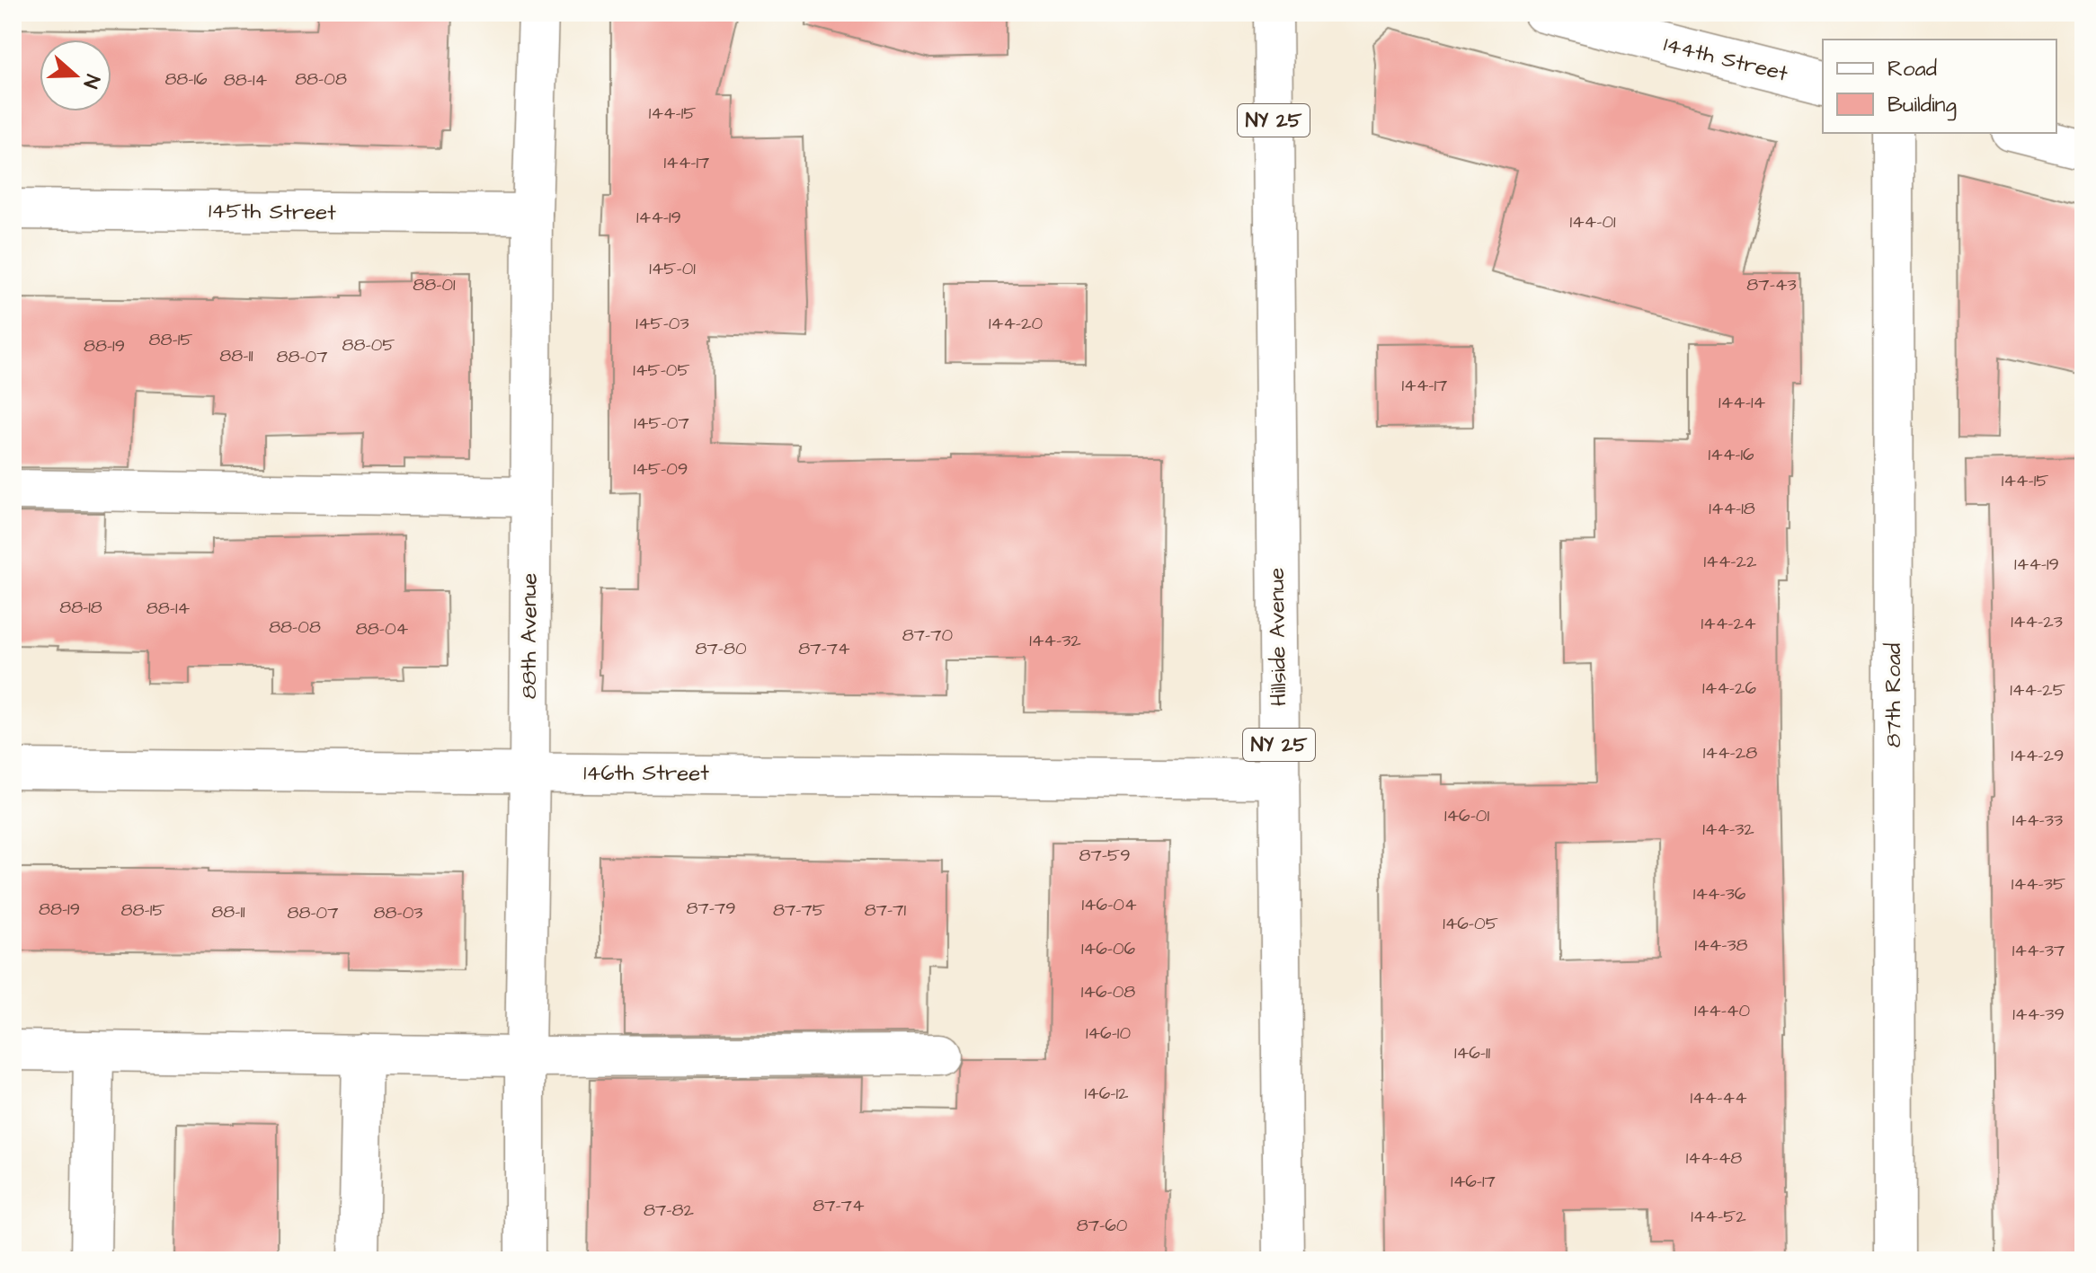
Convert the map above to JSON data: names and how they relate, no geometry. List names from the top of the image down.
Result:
{
  "streets": {
    "street": [
      "144th Street",
      "NY 25",
      "145th Street",
      "88th Avenue",
      "Hillside Avenue",
      "87th Road",
      "146th Street"
    ]
  },
  "crossings": [
    ["145th Street", "88th Avenue"],
    ["88th Avenue", "146th Street"],
    ["Hillside Avenue", "146th Street"]
  ],
  "house_numbers": [
    "88-16",
    "88-08",
    "88-14",
    "144-15",
    "144-17",
    "144-19",
    "144-01",
    "145-01",
    "88-01",
    "87-43",
    "145-03",
    "144-20",
    "88-15",
    "88-05",
    "88-19",
    "88-11",
    "88-07",
    "145-05",
    "144-17",
    "144-14",
    "145-07",
    "144-16",
    "145-09",
    "144-15",
    "144-18",
    "144-22",
    "144-19",
    "88-18",
    "88-14",
    "144-23",
    "144-24",
    "88-08",
    "88-04",
    "87-70",
    "144-32",
    "87-80",
    "87-74",
    "144-26",
    "144-25",
    "144-28",
    "144-29",
    "146-01",
    "144-33",
    "144-32",
    "87-59",
    "144-35",
    "144-36",
    "146-04",
    "87-79",
    "88-19",
    "88-15",
    "87-75",
    "87-71",
    "88-11",
    "88-07",
    "88-03",
    "146-05",
    "144-38",
    "146-06",
    "144-37",
    "146-08",
    "144-40",
    "144-39",
    "146-10",
    "146-11",
    "146-12",
    "144-44",
    "144-48",
    "146-17",
    "87-74",
    "87-82",
    "144-52",
    "87-60"
  ],
  "legend": ["Road", "Building"],
  "north": "right"
}
